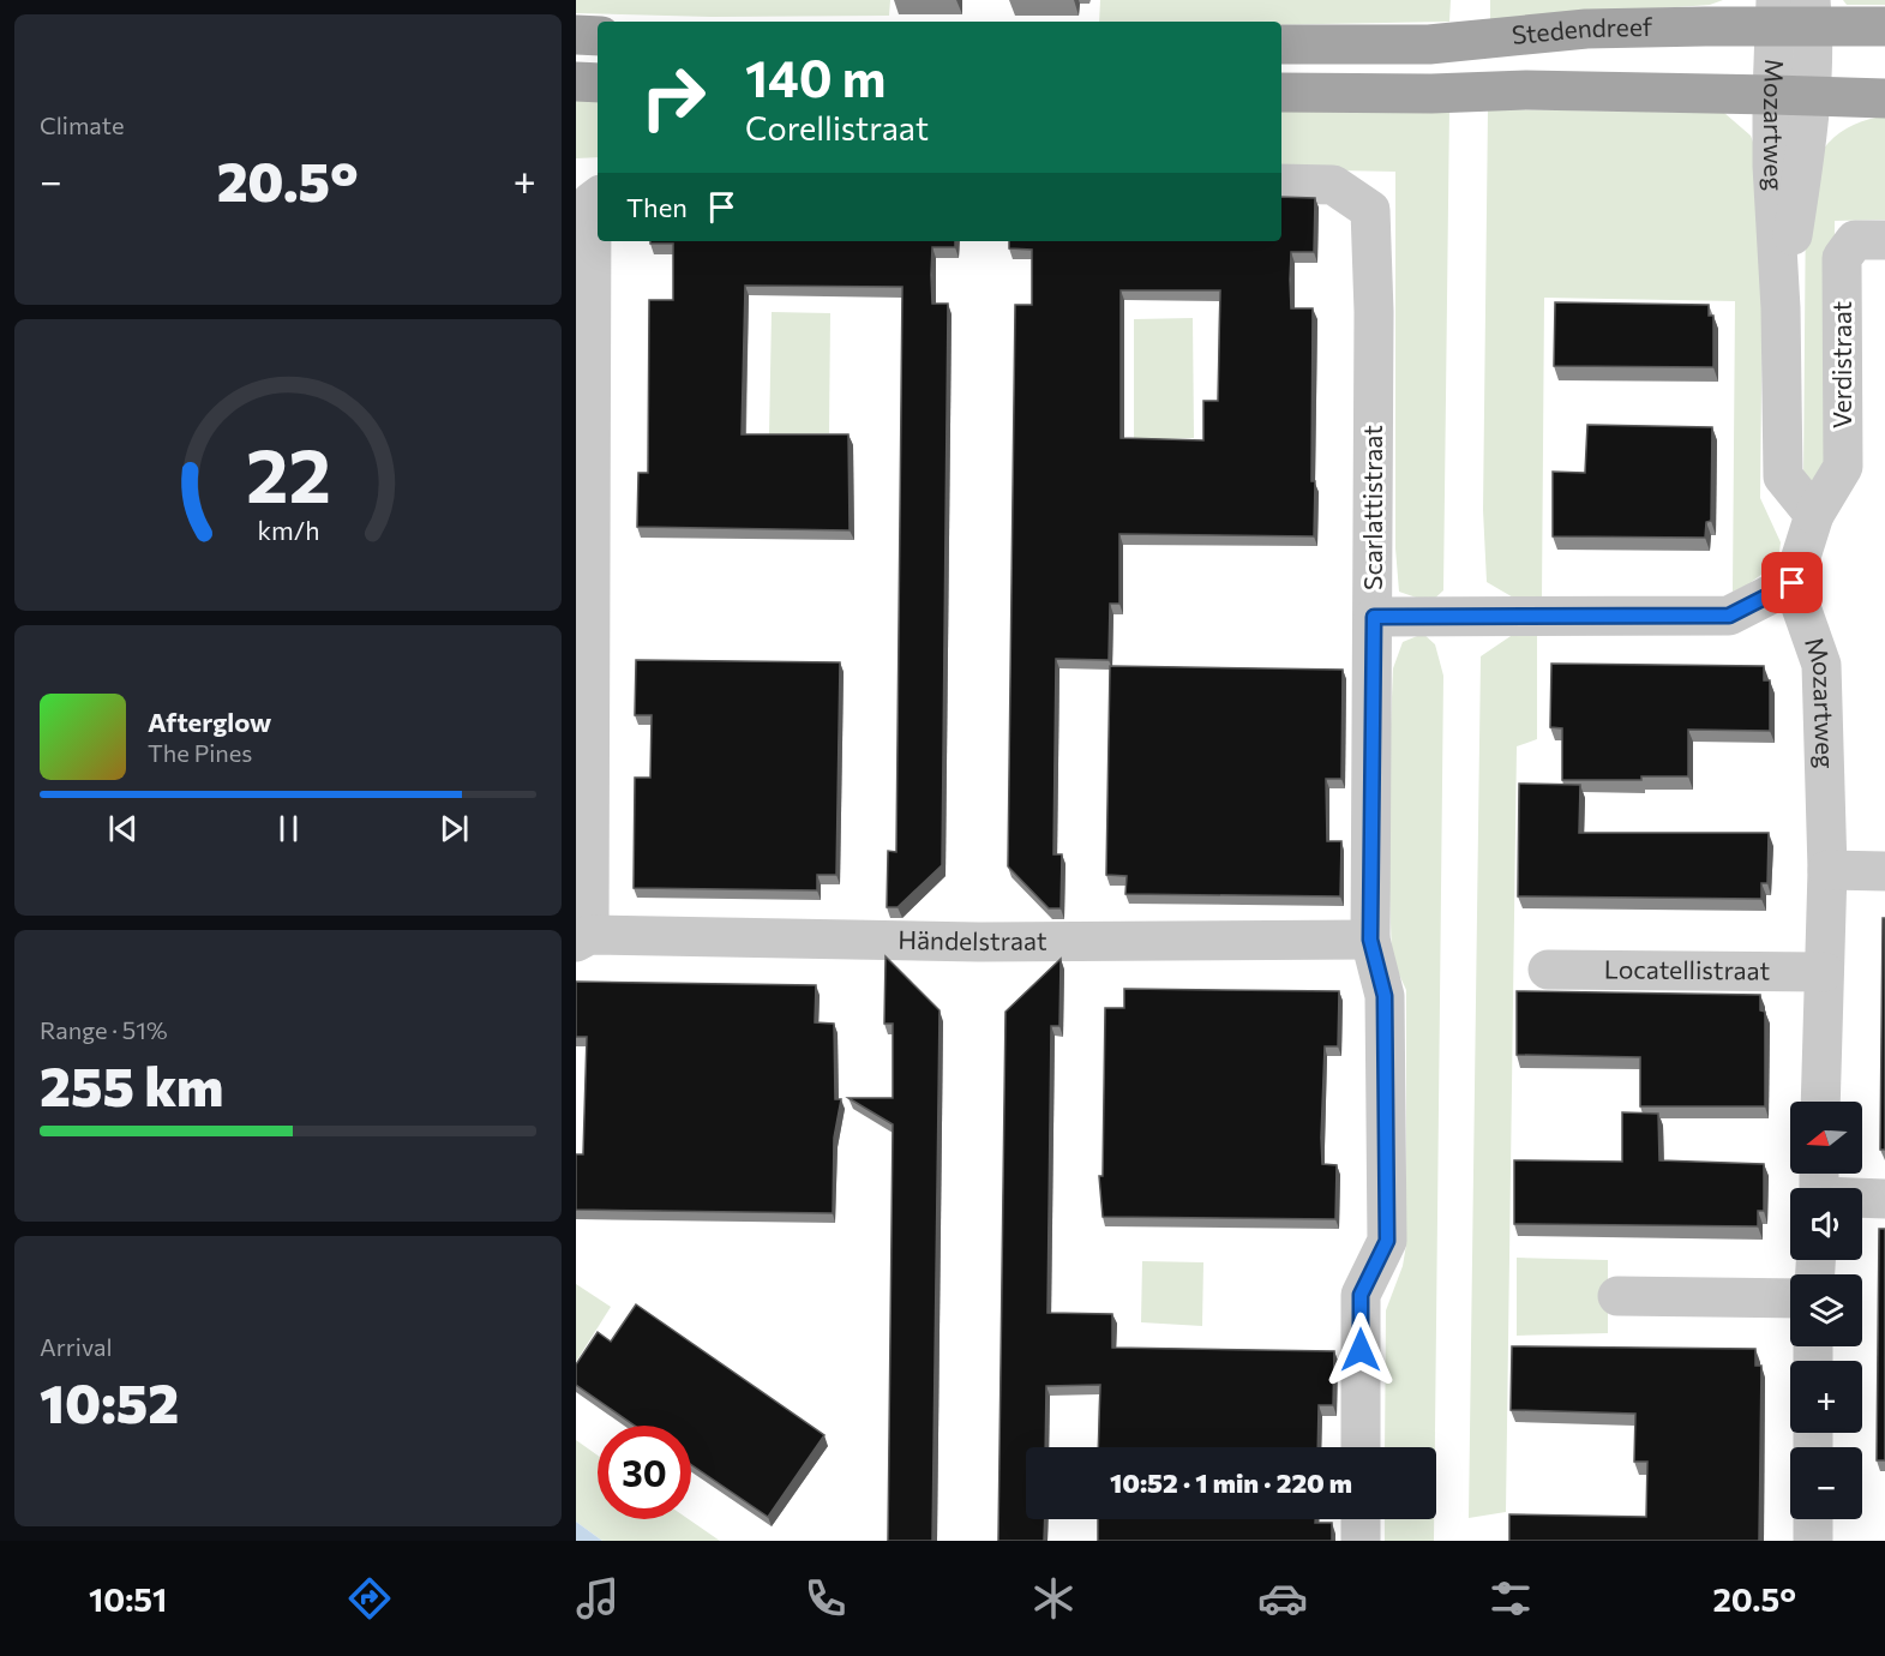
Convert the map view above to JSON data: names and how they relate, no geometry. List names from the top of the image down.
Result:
{
  "streets": {
    "main road": ["Stedendreef"],
    "street": [
      "Mozartweg",
      "Verdistraat",
      "Scarlattistraat",
      "Händelstraat",
      "Locatellistraat"
    ]
  },
  "crossings": [
    ["Stedendreef", "Mozartweg"],
    ["Mozartweg", "Verdistraat"],
    ["Mozartweg", "Locatellistraat"],
    ["Scarlattistraat", "Händelstraat"]
  ],
  "north": "left",
  "page": {
    "tile": [
      "Climate",
      ["Range · 51%", "255 km"],
      ["Arrival", "10:52"]
    ],
    "turn": ["140 m", "Corellistraat"],
    "heat": ["−", "20.5°", "+"],
    "then": "Then",
    "song": ["Afterglow", "The Pines"],
    "map_buttons": ["+", "−"],
    "limit": "30",
    "trip": "10:52 · 1 min · 220 m",
    "tabs": ["10:51", "20.5°"],
    "gauge": ["22", "km/h"]
  }
}
